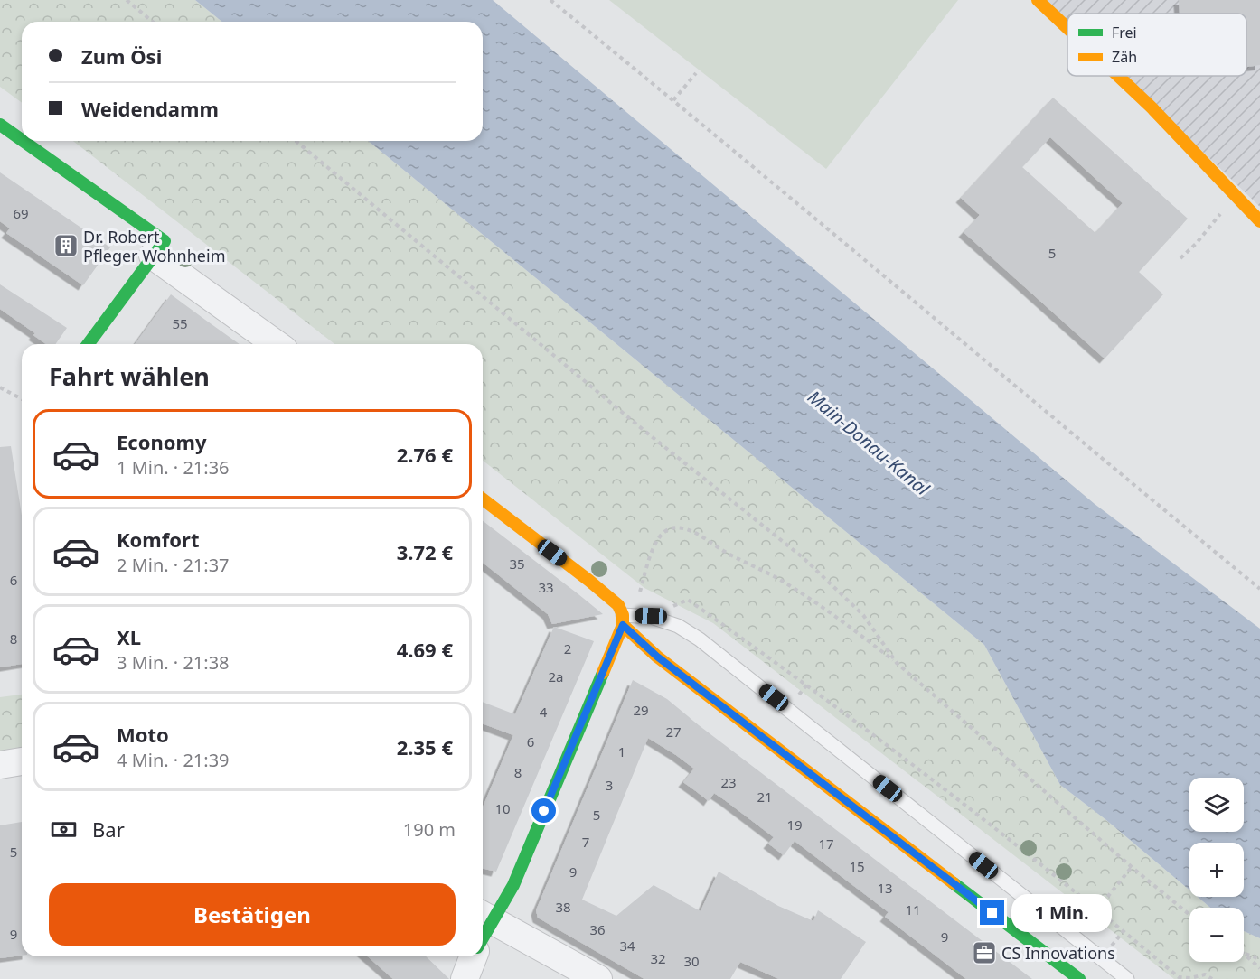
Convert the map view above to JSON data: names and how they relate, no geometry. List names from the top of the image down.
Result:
{
  "water": ["Main-Donau-Kanal"],
  "places": {
    "building": ["Dr. Robert Pfleger Wohnheim"],
    "office": ["CS Innovations"]
  },
  "house_numbers": [
    "69",
    "5",
    "55",
    "35",
    "6",
    "33",
    "8",
    "2",
    "2a",
    "29",
    "4",
    "27",
    "6",
    "1",
    "8",
    "23",
    "3",
    "21",
    "10",
    "5",
    "19",
    "7",
    "17",
    "5",
    "15",
    "9",
    "13",
    "38",
    "11",
    "36",
    "9",
    "9",
    "34",
    "32",
    "30"
  ],
  "legend": ["Frei", "Zäh"],
  "page": {
    "banner": ["Zum Ösi", "Weidendamm"],
    "heading": "Fahrt wählen",
    "list": [
      {
        "name": "Economy",
        "note": "1 Min. · 21:36",
        "value": "2.76 €"
      },
      {
        "name": "Komfort",
        "note": "2 Min. · 21:37",
        "value": "3.72 €"
      },
      {
        "name": "XL",
        "note": "3 Min. · 21:38",
        "value": "4.69 €"
      },
      {
        "name": "Moto",
        "note": "4 Min. · 21:39",
        "value": "2.35 €"
      }
    ],
    "map_buttons": ["+", "−"],
    "pay": ["Bar", "190 m"],
    "buttons": "Bestätigen",
    "bubble": "1 Min."
  }
}
